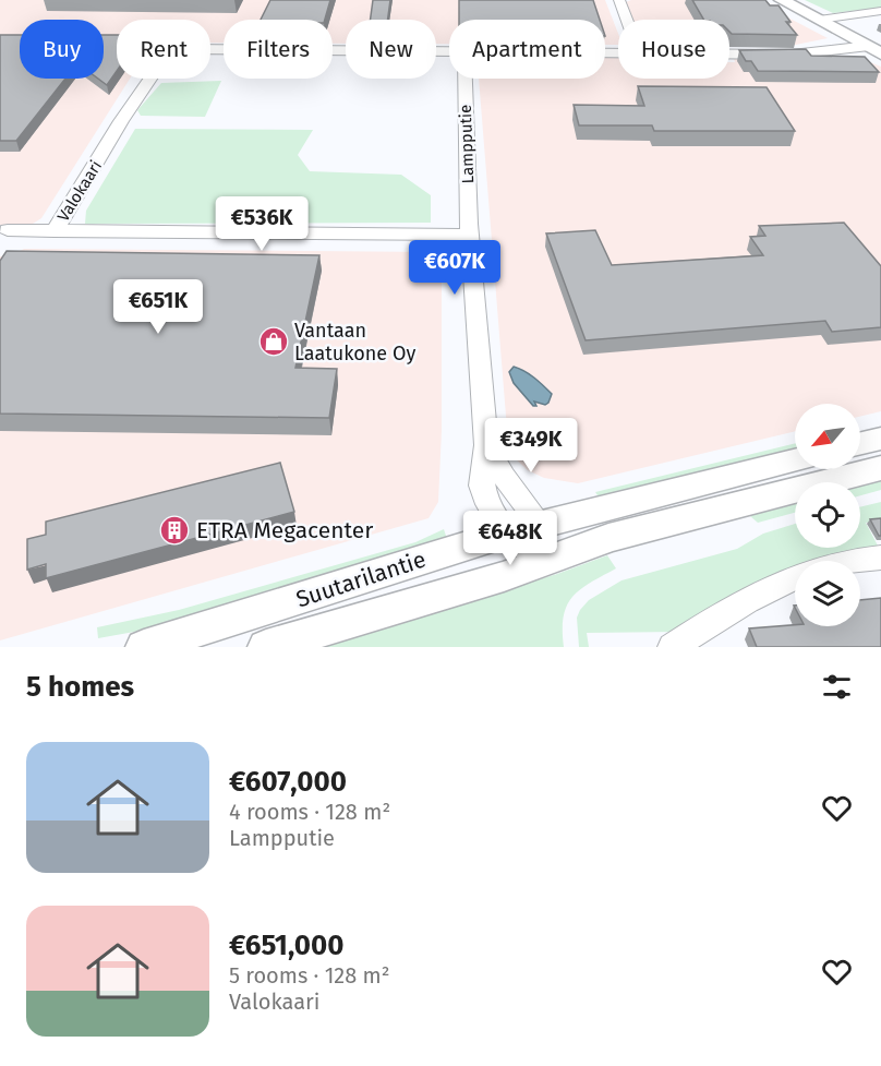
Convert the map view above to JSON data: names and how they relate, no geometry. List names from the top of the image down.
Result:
{
  "streets": {
    "main road": ["Suutarilantie"],
    "street": ["Lampputie", "Valokaari"]
  },
  "crossings": [
    ["Lampputie", "Valokaari"],
    ["Lampputie", "Suutarilantie"]
  ],
  "places": {
    "shop": ["Vantaan Laatukone Oy"],
    "building": ["ETRA Megacenter"]
  },
  "north": "bottom left",
  "page": {
    "chip": [
      "Buy",
      "Rent",
      "Filters",
      "New",
      "Apartment",
      "House"
    ],
    "price": [
      "€536K",
      "€607K",
      "€651K",
      "€349K",
      "€648K"
    ],
    "heading": "5 homes",
    "list": [
      {
        "name": "€607,000",
        "note": "4 rooms · 128 m² · Lampputie"
      },
      {
        "name": "€651,000",
        "note": "5 rooms · 128 m² · Valokaari"
      }
    ]
  }
}
